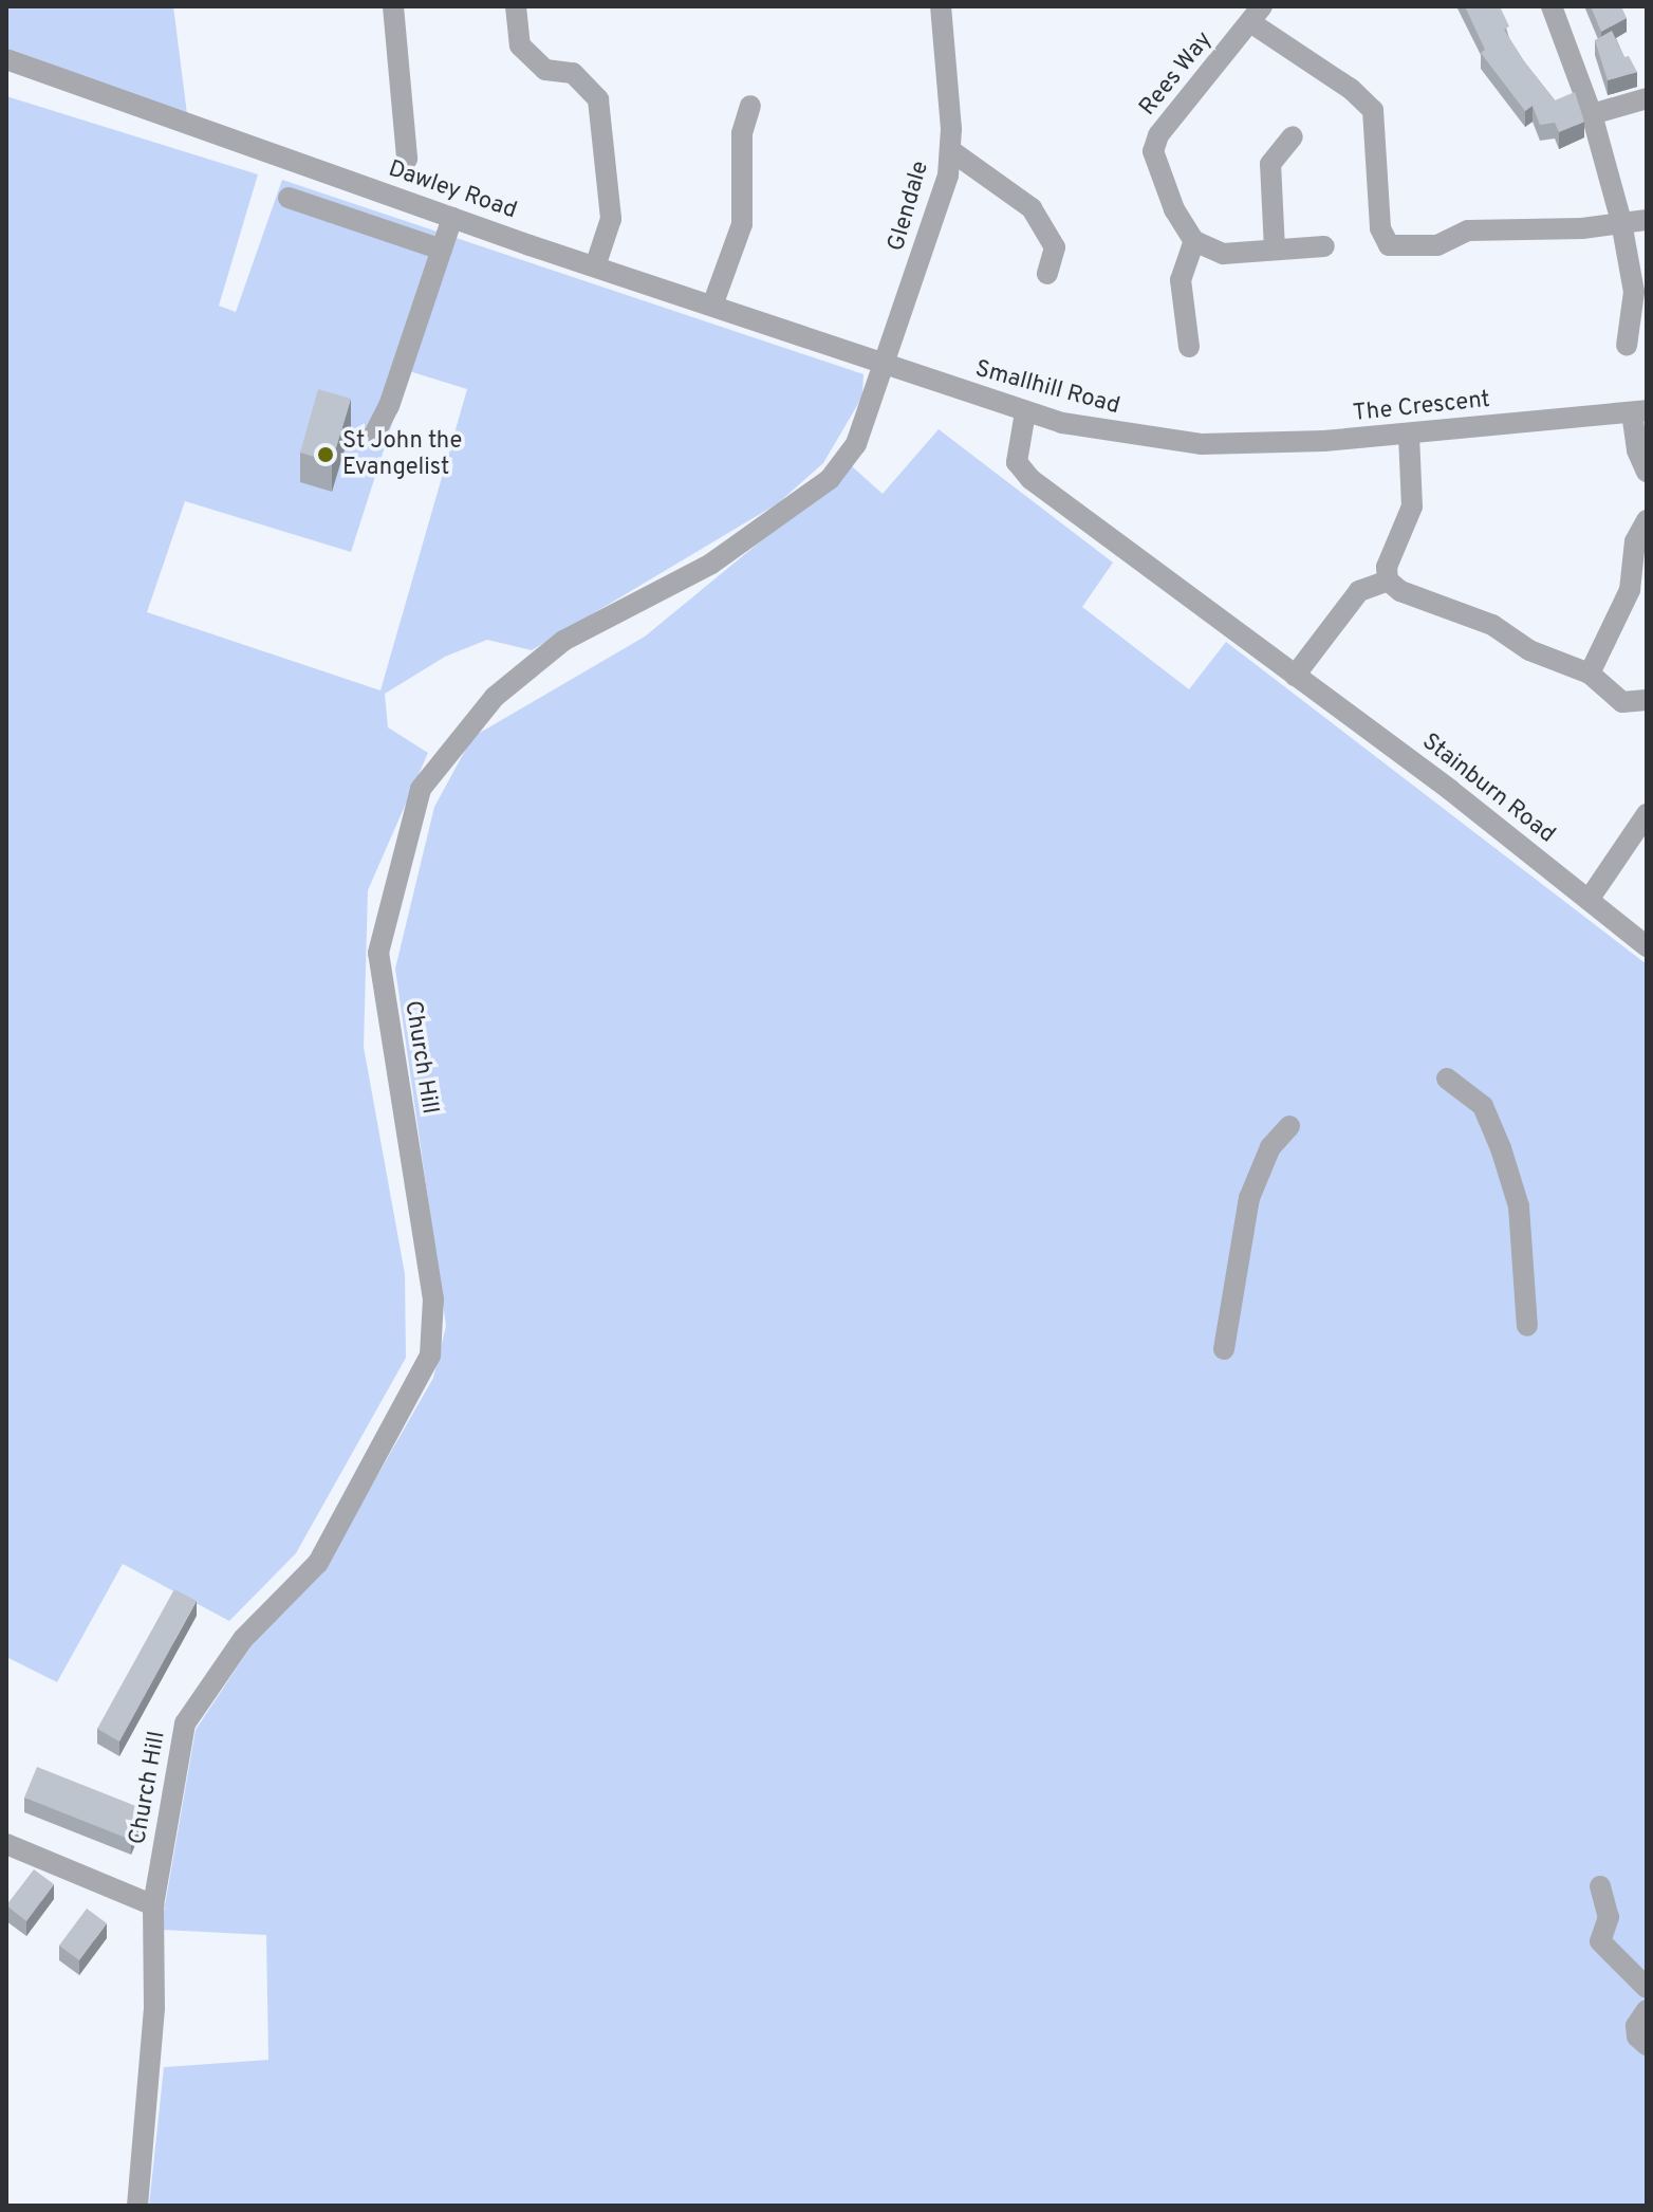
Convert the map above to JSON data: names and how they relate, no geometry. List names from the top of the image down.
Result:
{
  "streets": {
    "street": [
      "Rees Way",
      "Dawley Road",
      "Glendale",
      "Smallhill Road",
      "The Crescent",
      "Stainburn Road",
      "Church Hill"
    ]
  },
  "crossings": [
    ["Dawley Road", "Glendale"],
    ["Dawley Road", "Smallhill Road"],
    ["Dawley Road", "Church Hill"],
    ["Glendale", "Smallhill Road"],
    ["Glendale", "Church Hill"],
    ["Smallhill Road", "The Crescent"],
    ["Smallhill Road", "Stainburn Road"],
    ["Smallhill Road", "Church Hill"]
  ],
  "places": ["St John the Evangelist"]
}
